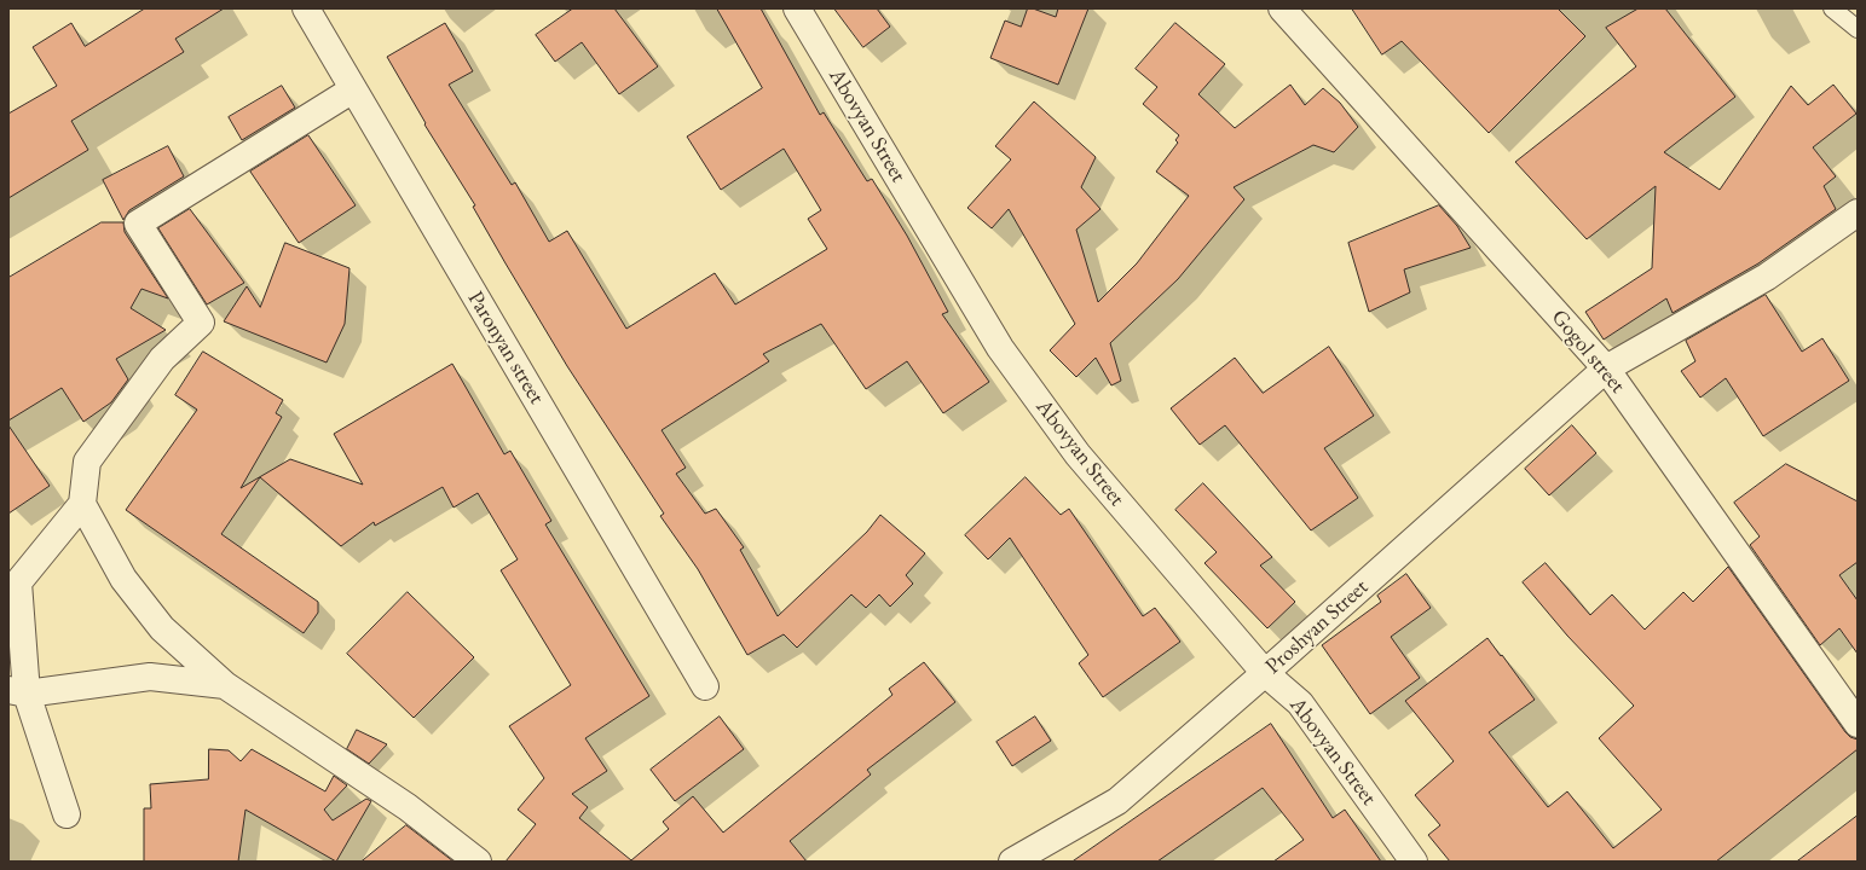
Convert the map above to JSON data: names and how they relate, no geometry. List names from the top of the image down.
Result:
{
  "streets": {
    "street": [
      "Abovyan Street",
      "Paronyan street",
      "Gogol street",
      "Proshyan Street"
    ]
  },
  "crossings": [
    ["Abovyan Street", "Proshyan Street"],
    ["Gogol street", "Proshyan Street"]
  ]
}
